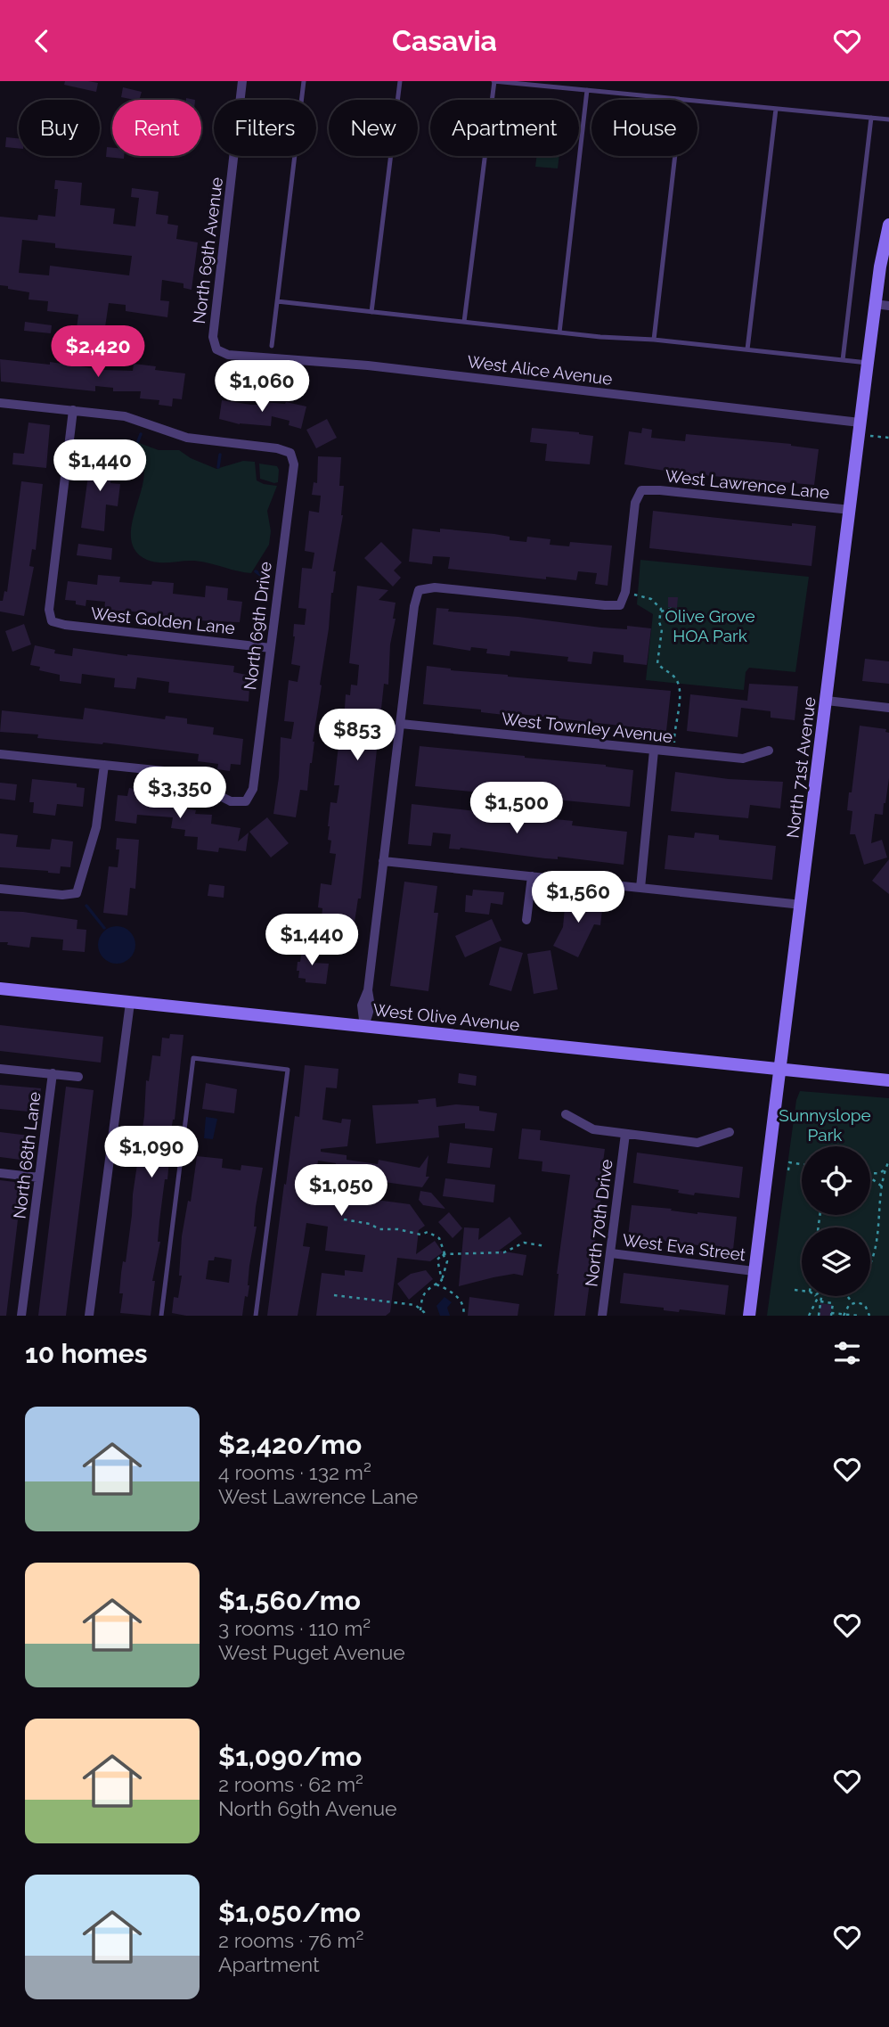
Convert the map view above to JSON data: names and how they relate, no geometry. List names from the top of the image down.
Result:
{
  "streets": {
    "street": [
      "North 69th Avenue",
      "West Alice Avenue",
      "West Lawrence Lane",
      "West Golden Lane",
      "North 69th Drive",
      "West Townley Avenue",
      "North 71st Avenue",
      "West Olive Avenue",
      "North 68th Lane",
      "North 70th Drive",
      "West Eva Street"
    ]
  },
  "crossings": [
    ["North 69th Avenue", "West Alice Avenue"],
    ["West Alice Avenue", "North 71st Avenue"],
    ["West Lawrence Lane", "North 71st Avenue"],
    ["West Golden Lane", "North 69th Drive"],
    ["North 71st Avenue", "West Olive Avenue"],
    ["North 71st Avenue", "West Eva Street"],
    ["North 70th Drive", "West Eva Street"]
  ],
  "parks": ["Olive Grove HOA Park", "Sunnyslope Park"],
  "page": {
    "header": "Casavia",
    "chip": [
      "Buy",
      "Rent",
      "Filters",
      "New",
      "Apartment",
      "House"
    ],
    "price": [
      "$2,420",
      "$1,060",
      "$1,440",
      "$853",
      "$3,350",
      "$1,500",
      "$1,560",
      "$1,440",
      "$1,090",
      "$1,050"
    ],
    "heading": "10 homes",
    "list": [
      {
        "name": "$2,420/mo",
        "note": "4 rooms · 132 m² · West Lawrence Lane"
      },
      {
        "name": "$1,560/mo",
        "note": "3 rooms · 110 m² · West Puget Avenue"
      },
      {
        "name": "$1,090/mo",
        "note": "2 rooms · 62 m² · North 69th Avenue"
      },
      {
        "name": "$1,050/mo",
        "note": "2 rooms · 76 m² · Apartment"
      }
    ]
  }
}
